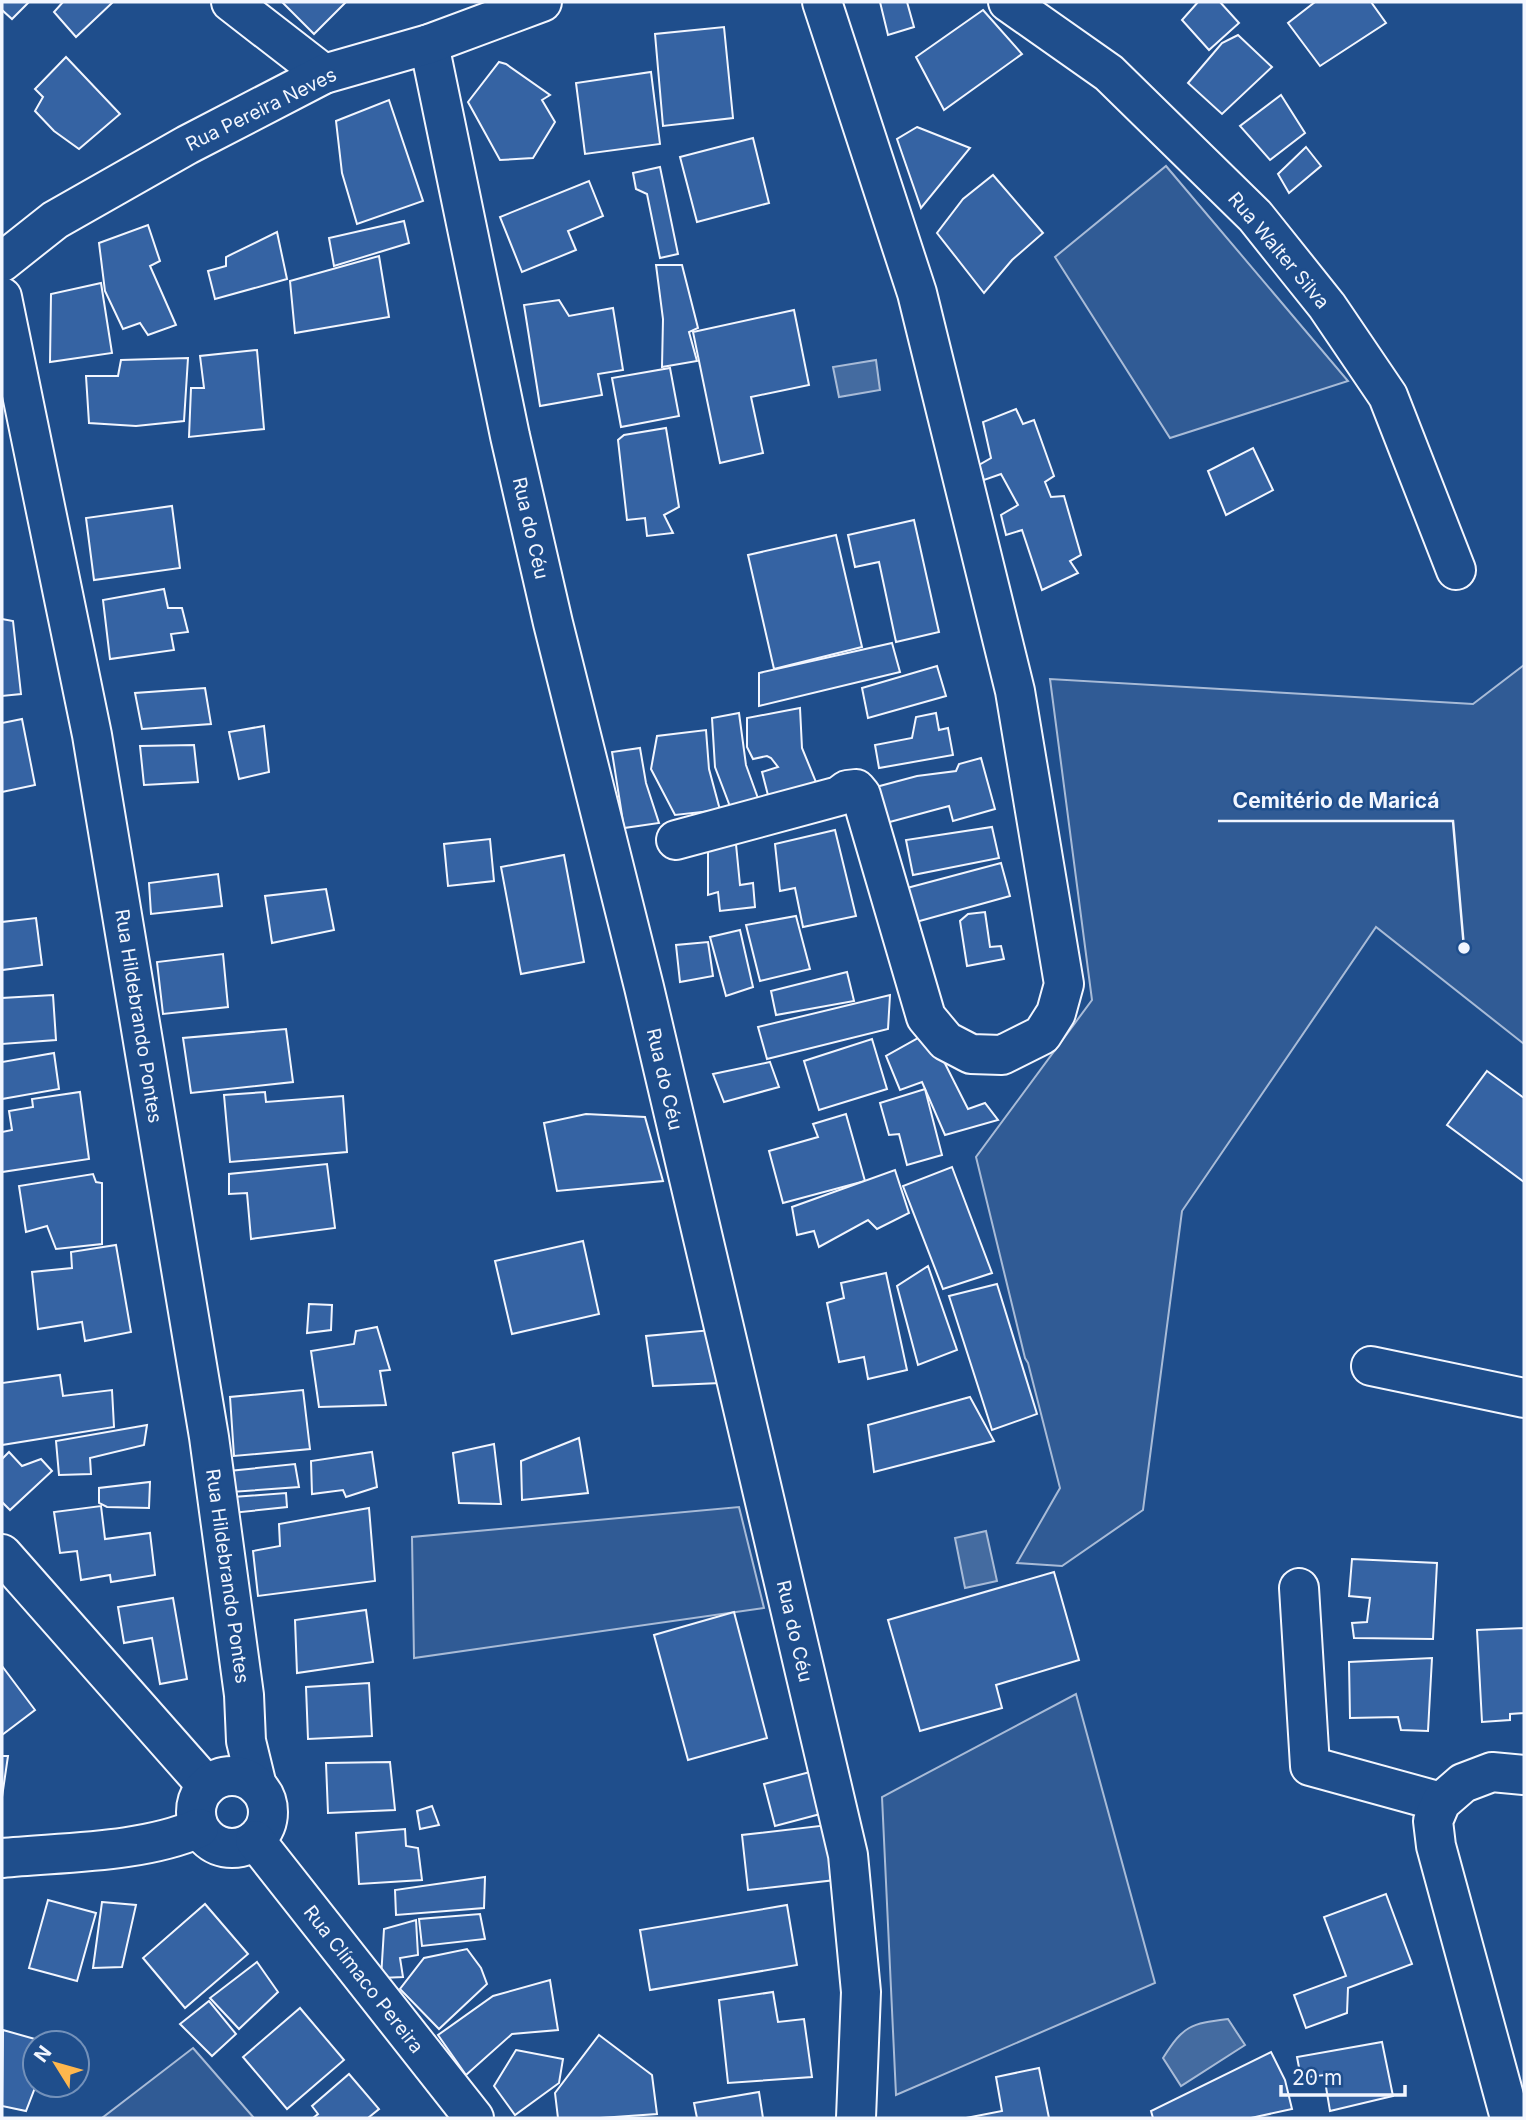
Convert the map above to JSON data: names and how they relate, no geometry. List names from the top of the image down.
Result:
{
  "streets": {
    "street": [
      "Rua Pereira Neves",
      "Rua Walter Silva",
      "Rua do Céu",
      "Rua Hildebrando Pontes",
      "Rua Clímaco Pereira"
    ]
  },
  "crossings": [
    ["Rua Pereira Neves", "Rua do Céu"],
    ["Rua Hildebrando Pontes", "Rua Clímaco Pereira"]
  ],
  "places": ["Cemitério de Maricá"],
  "scale_bar": "20 m",
  "north": "top left"
}
